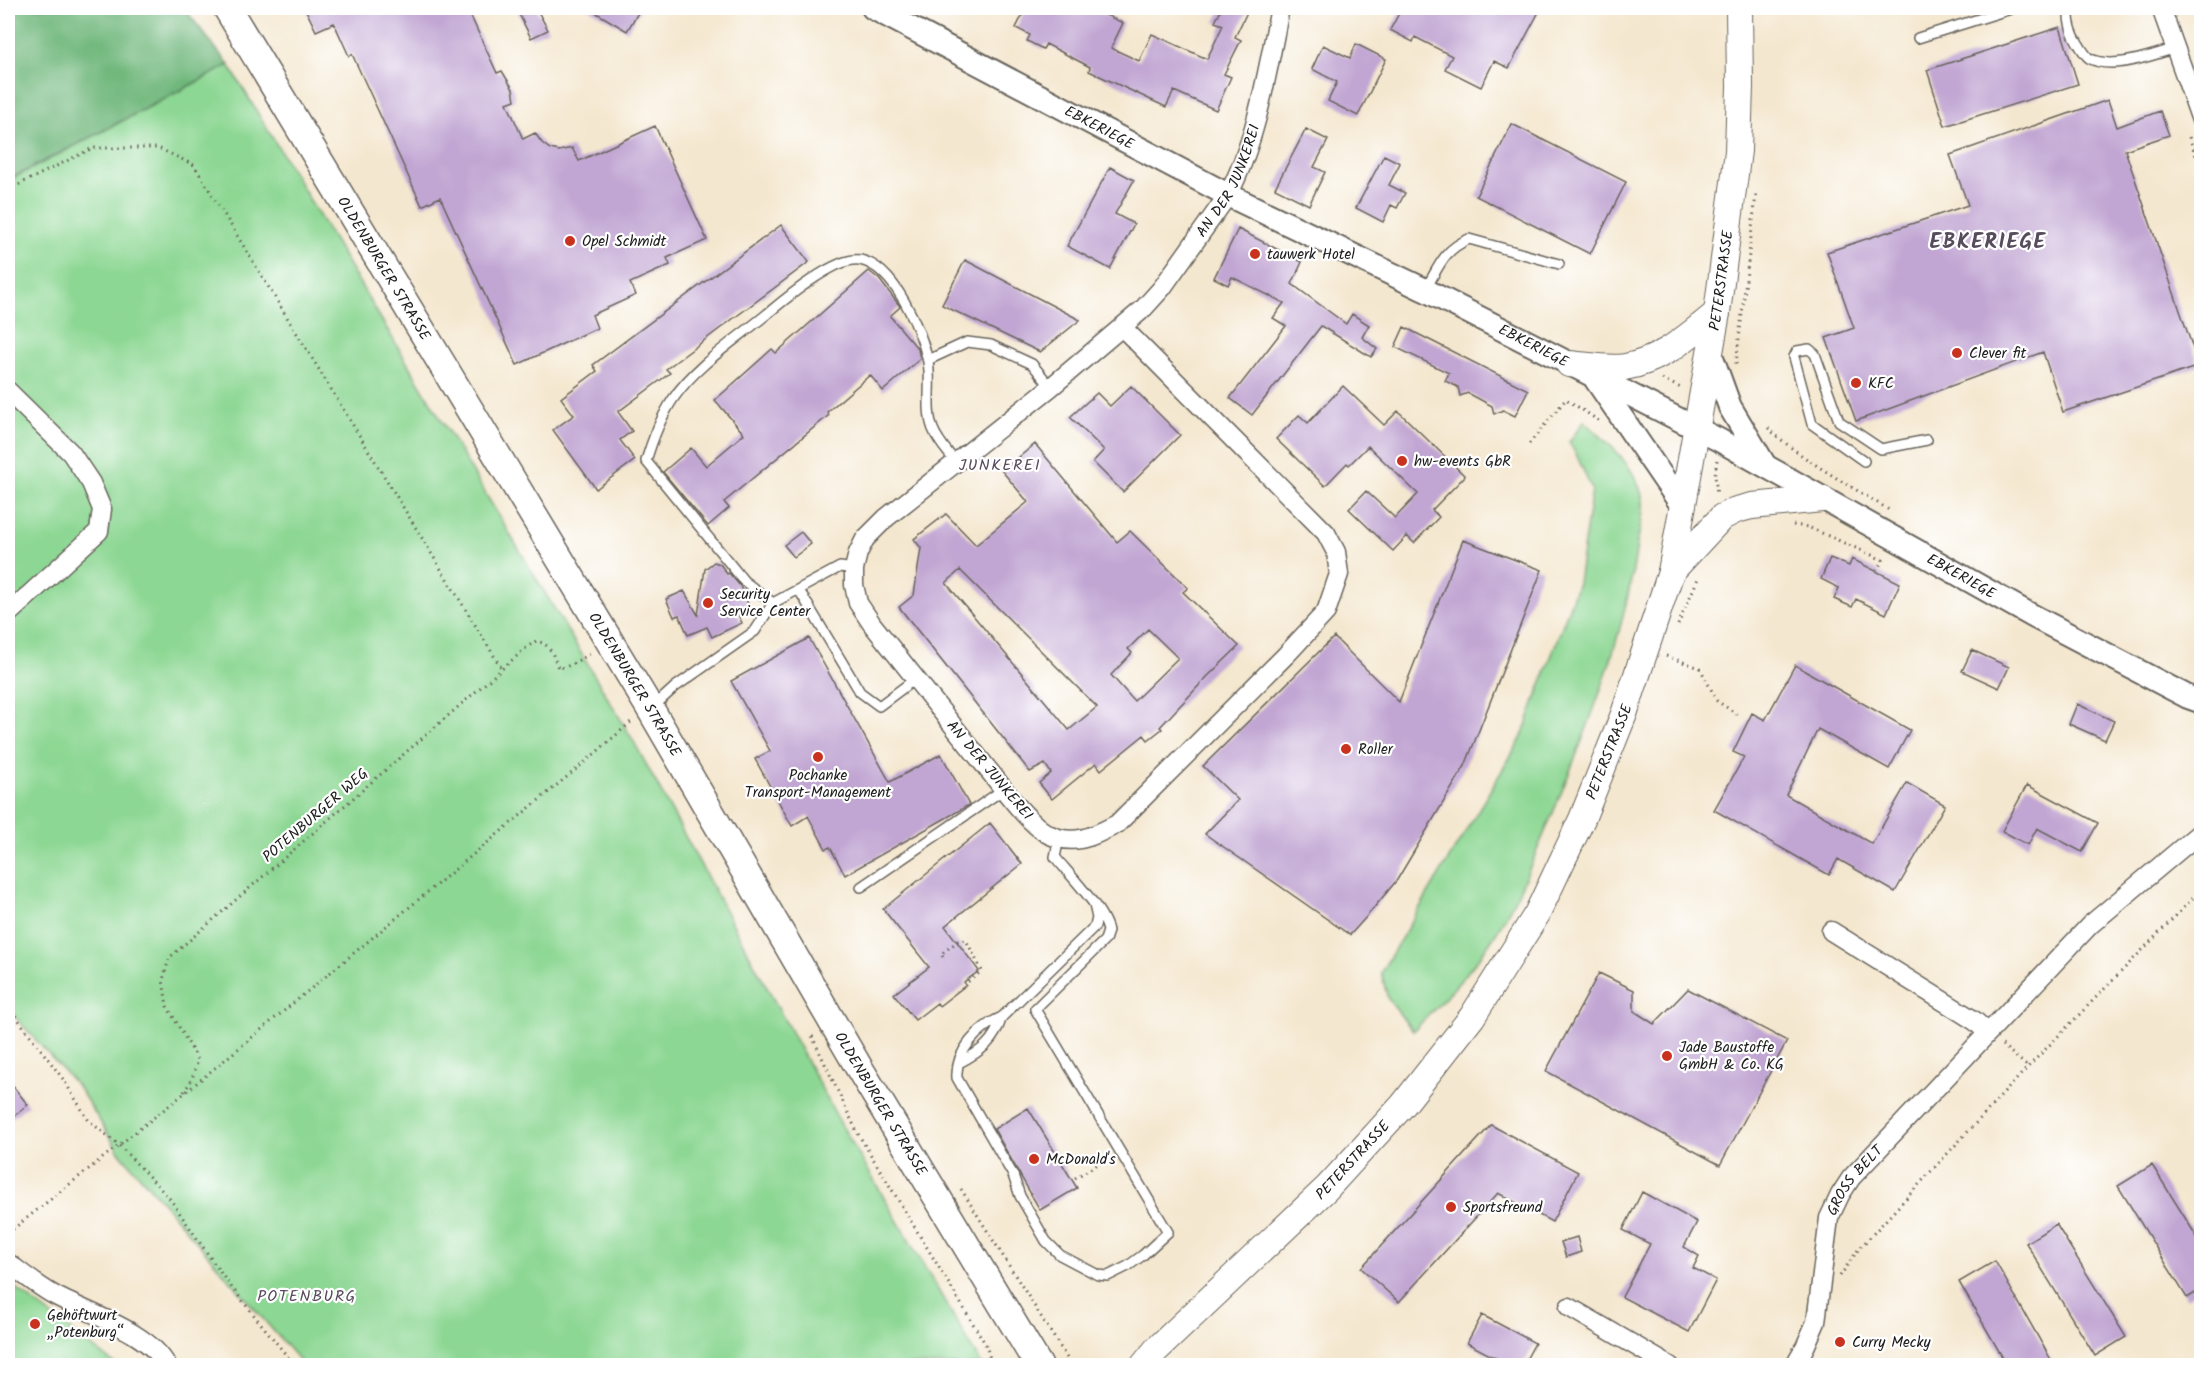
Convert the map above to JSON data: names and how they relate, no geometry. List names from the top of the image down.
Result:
{
  "streets": {
    "main road": ["OLDENBURGER STRASSE", "PETERSTRASSE"],
    "street": ["EBKERIEGE", "AN DER JUNKEREI", "GROSS BELT"],
    "path": ["POTENBURGER WEG"]
  },
  "crossings": [
    ["EBKERIEGE", "AN DER JUNKEREI"],
    ["EBKERIEGE", "PETERSTRASSE"],
    ["OLDENBURGER STRASSE", "POTENBURGER WEG"]
  ],
  "districts": ["EBKERIEGE", "JUNKEREI", "POTENBURG"],
  "places": [
    "Opel Schmidt",
    "tauwerk Hotel",
    "Clever fit",
    "KFC",
    "hw-events GbR",
    "Security Service Center",
    "Roller",
    "Pochanke Transport-Management",
    "Jade Baustoffe GmbH & Co. KG",
    "McDonald's",
    "Sportsfreund",
    "Gehöftwurt „Potenburg“",
    "Curry Mecky"
  ]
}
